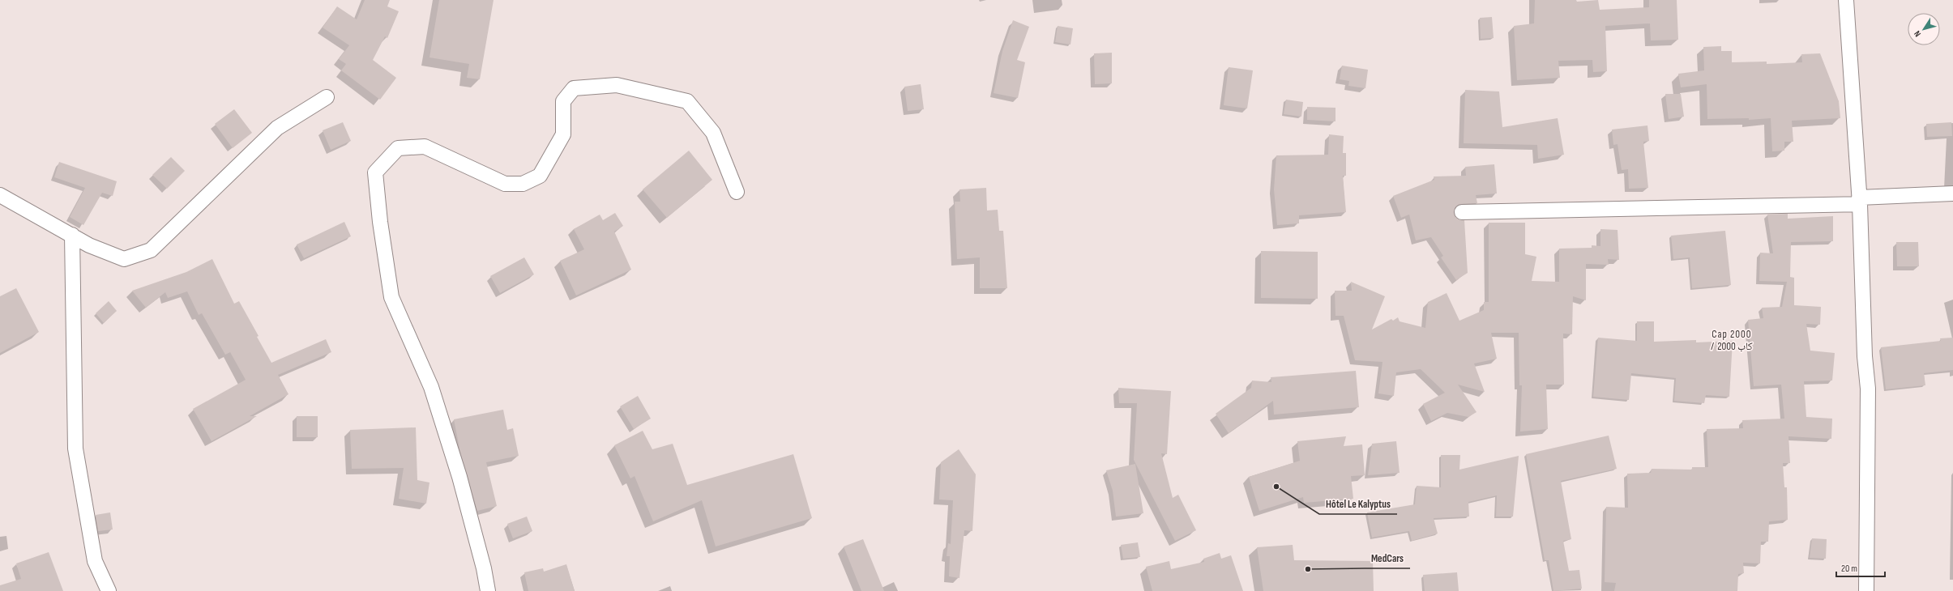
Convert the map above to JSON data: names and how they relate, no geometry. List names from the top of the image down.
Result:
{
  "districts": ["Cap 2000 / كاب 2000"],
  "places": ["Hôtel Le Kalyptus", "MedCars"],
  "scale_bar": "20 m",
  "north": "bottom left"
}
